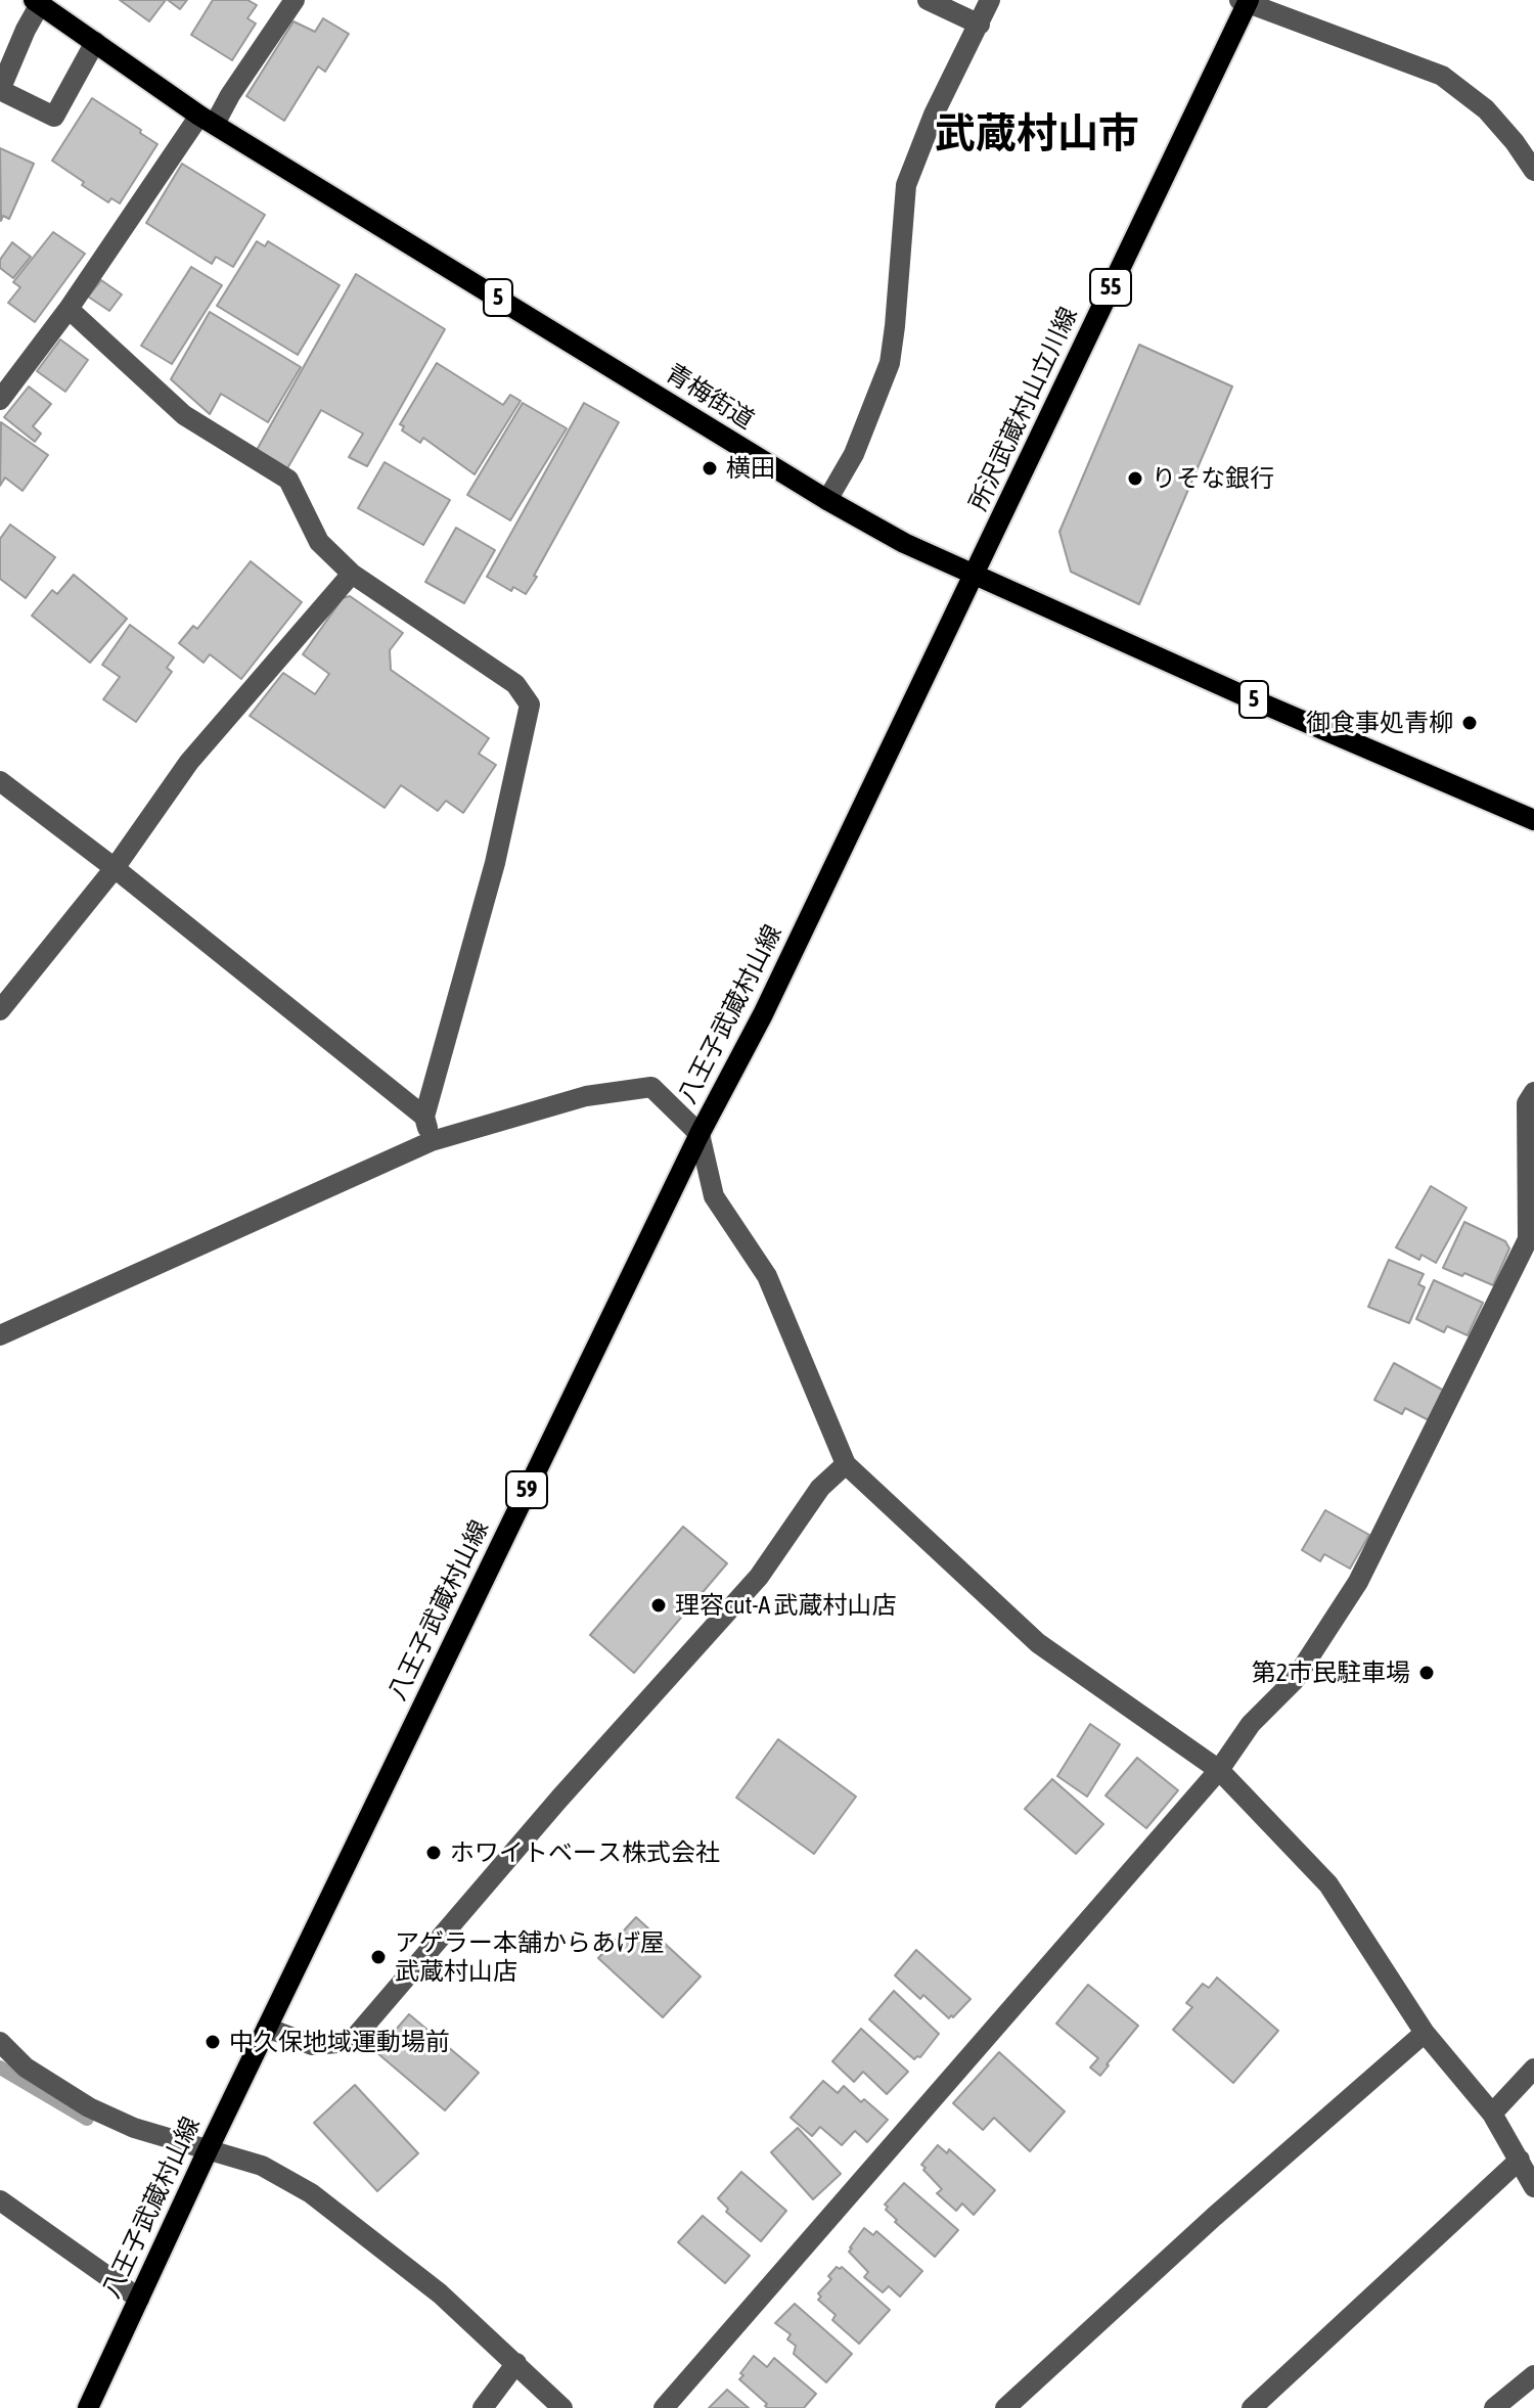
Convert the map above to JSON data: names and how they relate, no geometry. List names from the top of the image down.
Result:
{
  "streets": {
    "main road": [
      "55",
      "5",
      "青梅街道",
      "所沢武蔵村山立川線",
      "八王子武蔵村山線",
      "59"
    ]
  },
  "crossings": [
    ["青梅街道", "所沢武蔵村山立川線"],
    ["青梅街道", "八王子武蔵村山線"],
    ["所沢武蔵村山立川線", "八王子武蔵村山線"]
  ],
  "districts": ["武蔵村山市"],
  "places": [
    "横田",
    "りそな銀行",
    "御食事処青柳",
    "理容cut-A 武蔵村山店",
    "第2市民駐車場",
    "ホワイトベース株式会社",
    "アゲラー本舗からあげ屋 武蔵村山店",
    "中久保地域運動場前"
  ]
}
